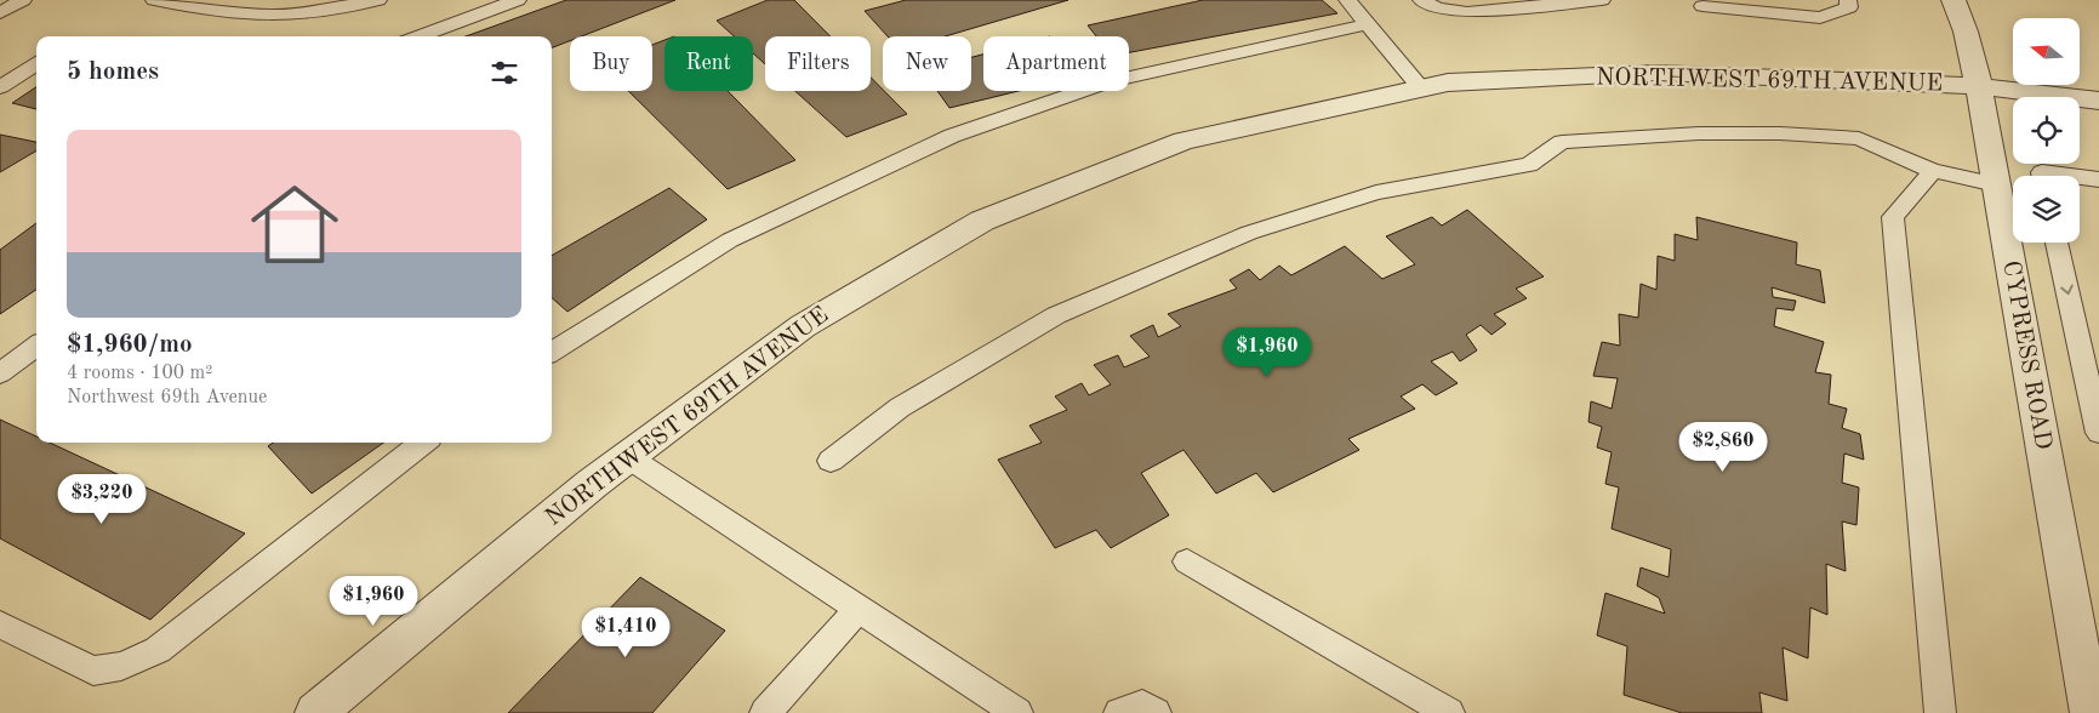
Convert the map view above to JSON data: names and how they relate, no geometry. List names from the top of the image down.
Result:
{
  "streets": {
    "street": ["NORTHWEST 69TH AVENUE", "CYPRESS ROAD"]
  },
  "crossings": [
    ["NORTHWEST 69TH AVENUE", "CYPRESS ROAD"]
  ],
  "north": "left",
  "page": {
    "chip": [
      "Buy",
      "Rent",
      "Filters",
      "New",
      "Apartment"
    ],
    "heading": "5 homes",
    "list": [
      {
        "name": "$1,960/mo",
        "note": "4 rooms · 100 m² · Northwest 69th Avenue"
      }
    ],
    "price": [
      "$1,960",
      "$2,860",
      "$3,220",
      "$1,960",
      "$1,410"
    ]
  }
}
